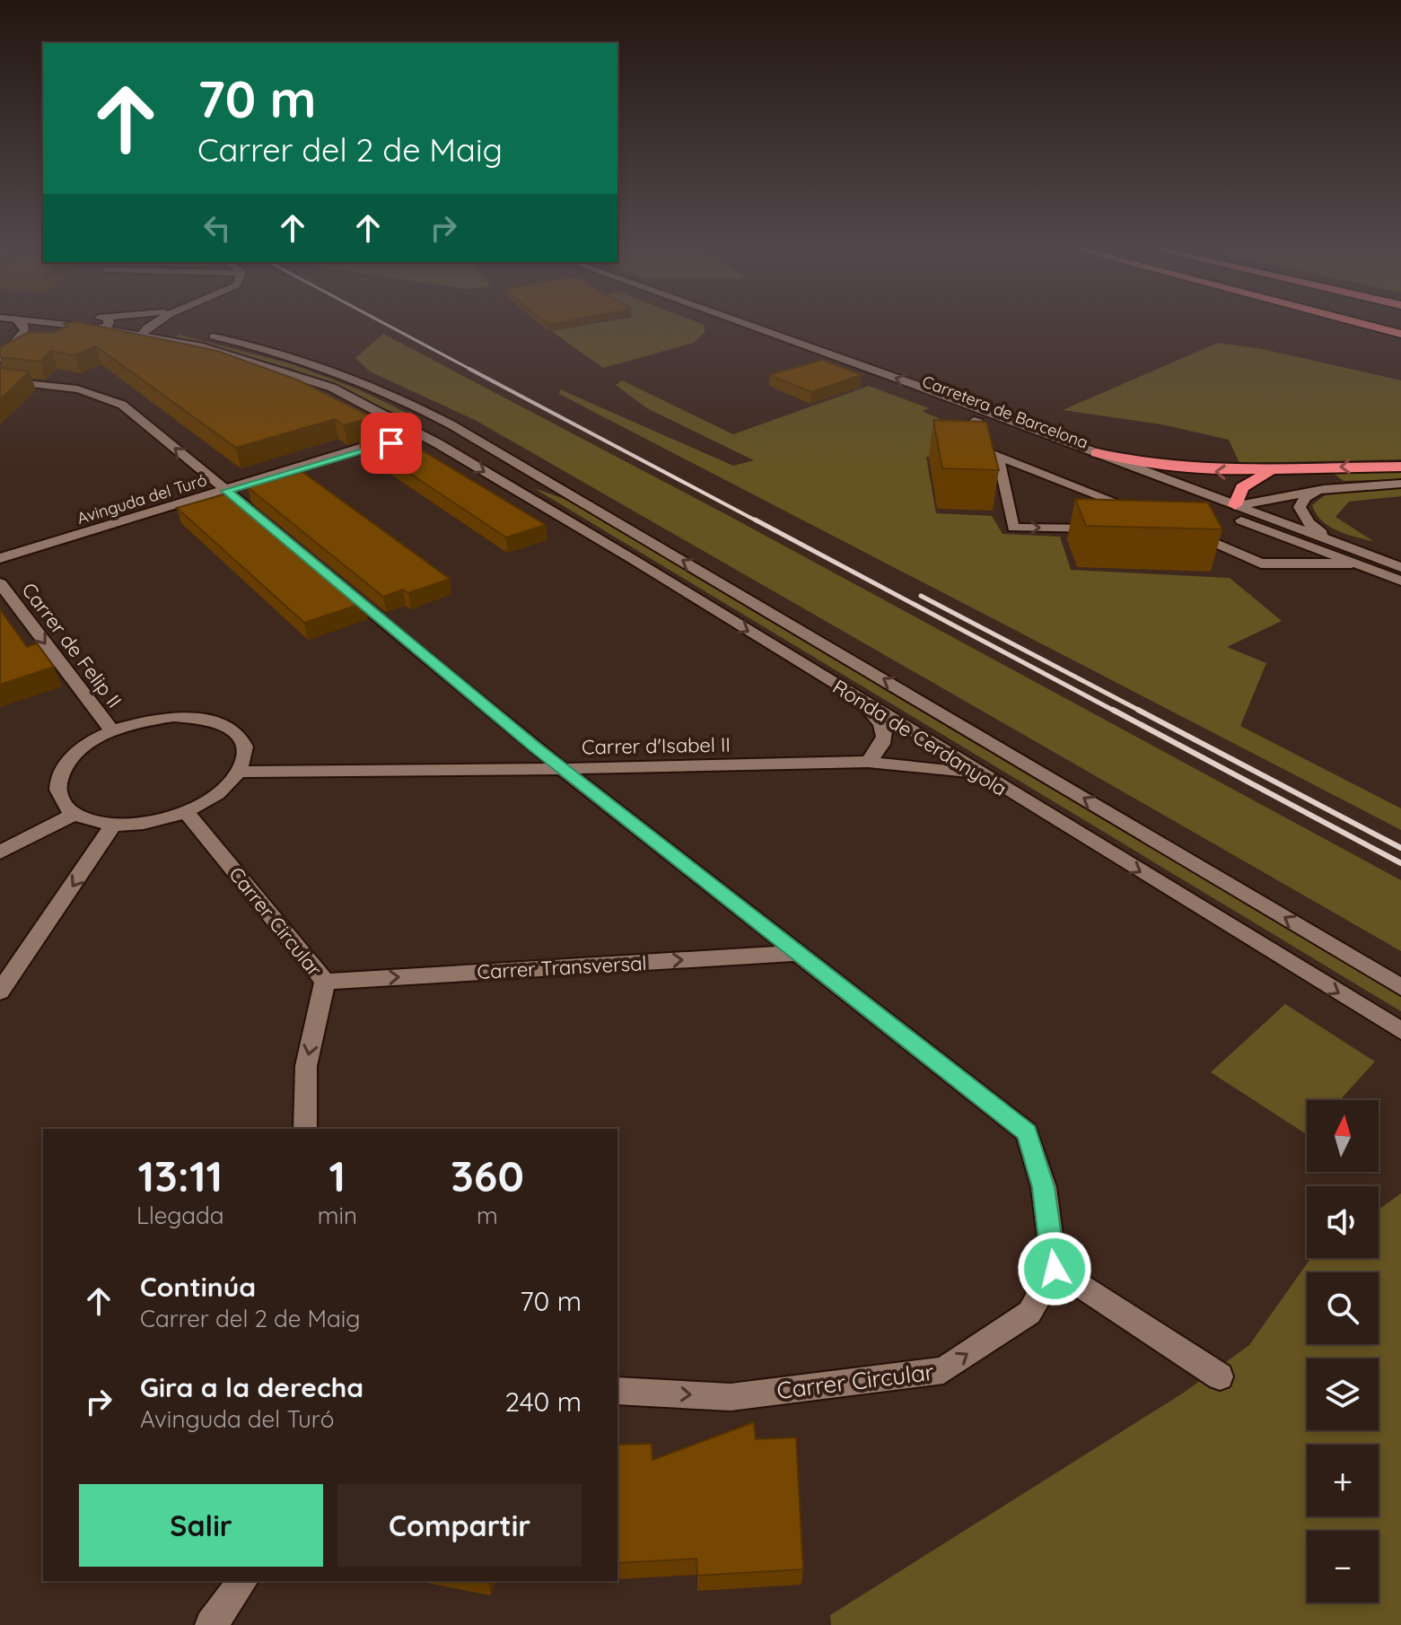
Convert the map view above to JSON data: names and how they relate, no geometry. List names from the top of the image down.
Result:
{
  "streets": {
    "street": [
      "Carretera de Barcelona",
      "Avinguda del Turó",
      "Carrer de Felip II",
      "Ronda de Cerdanyola",
      "Carrer d'Isabel II",
      "Carrer Circular",
      "Carrer Transversal"
    ]
  },
  "crossings": [
    ["Avinguda del Turó", "Ronda de Cerdanyola"],
    ["Ronda de Cerdanyola", "Carrer d'Isabel II"],
    ["Carrer Circular", "Carrer Transversal"]
  ],
  "one_way": ["Carrer de Felip II", "Carrer Transversal"],
  "north": "top",
  "page": {
    "turn": ["70 m", "Carrer del 2 de Maig"],
    "map_buttons": ["+", "−"],
    "eta": [
      "13:11",
      "Llegada",
      "1",
      "min",
      "360",
      "m"
    ],
    "list": [
      {
        "name": "Continúa",
        "note": "Carrer del 2 de Maig",
        "value": "70 m"
      },
      {
        "name": "Gira a la derecha",
        "note": "Avinguda del Turó",
        "value": "240 m"
      }
    ],
    "buttons": ["Salir", "Compartir"]
  }
}
